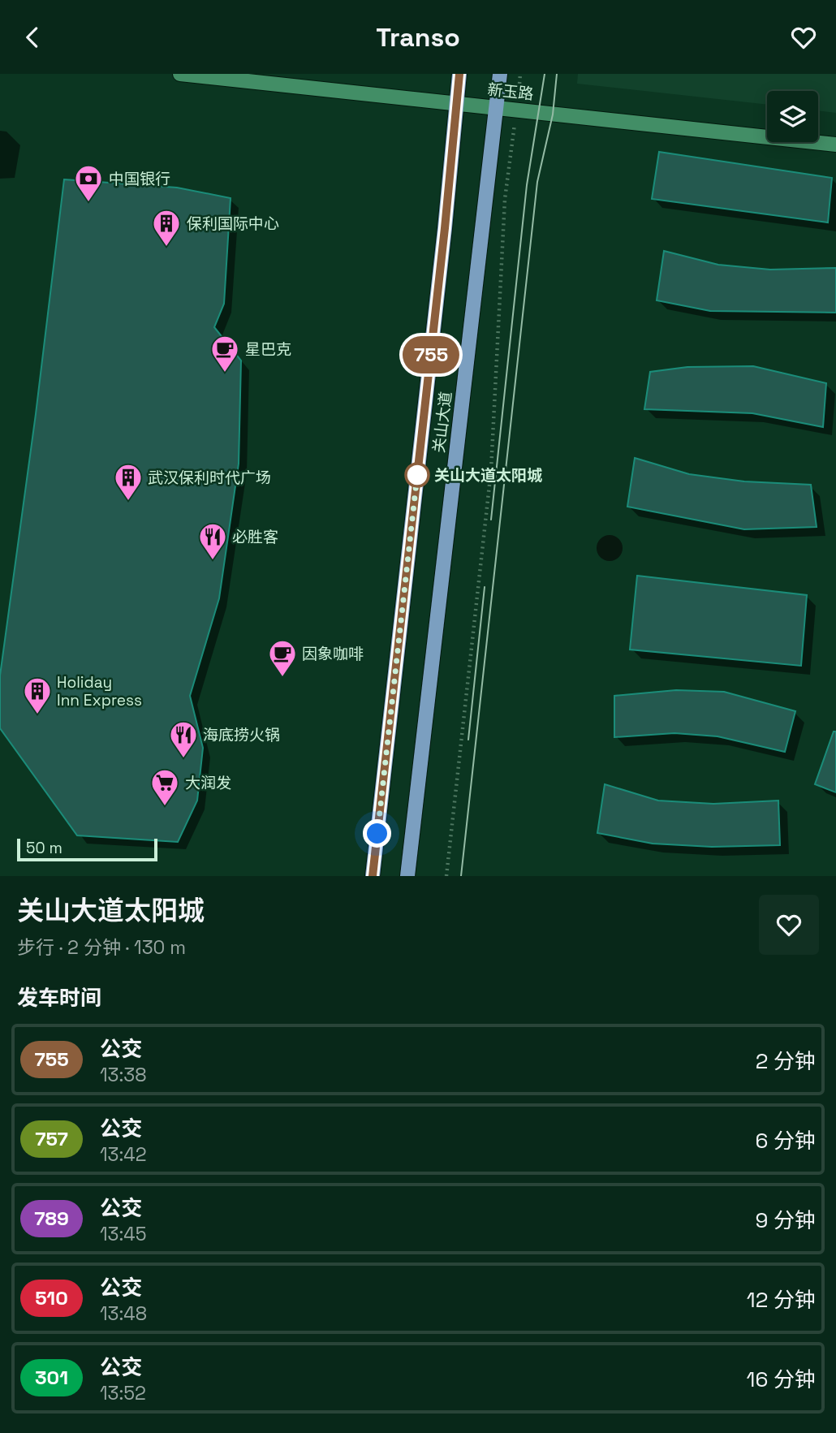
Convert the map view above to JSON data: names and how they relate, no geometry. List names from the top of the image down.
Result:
{
  "streets": {
    "main road": ["关山大道"],
    "street": ["新玉路"]
  },
  "crossings": [
    ["新玉路", "关山大道"]
  ],
  "places": {
    "bank": ["中国银行"],
    "building": ["保利国际中心", "武汉保利时代广场", "Holiday Inn Express"],
    "cafe": ["星巴克", "因象咖啡"],
    "other": ["关山大道太阳城"],
    "restaurant": ["必胜客", "海底捞火锅"],
    "supermarket": ["大润发"]
  },
  "lines": ["bus line 755"],
  "scale_bar": "50 m",
  "page": {
    "header": "Transo",
    "on_map": "755",
    "scale": "50 m",
    "heading": [
      ["关山大道太阳城", "步行 · 2 分钟 · 130 m"],
      "发车时间"
    ],
    "list": [
      {
        "mark": "755",
        "name": "公交",
        "note": "13:38",
        "value": "2 分钟"
      },
      {
        "mark": "757",
        "name": "公交",
        "note": "13:42",
        "value": "6 分钟"
      },
      {
        "mark": "789",
        "name": "公交",
        "note": "13:45",
        "value": "9 分钟"
      },
      {
        "mark": "510",
        "name": "公交",
        "note": "13:48",
        "value": "12 分钟"
      },
      {
        "mark": "301",
        "name": "公交",
        "note": "13:52",
        "value": "16 分钟"
      }
    ]
  }
}
